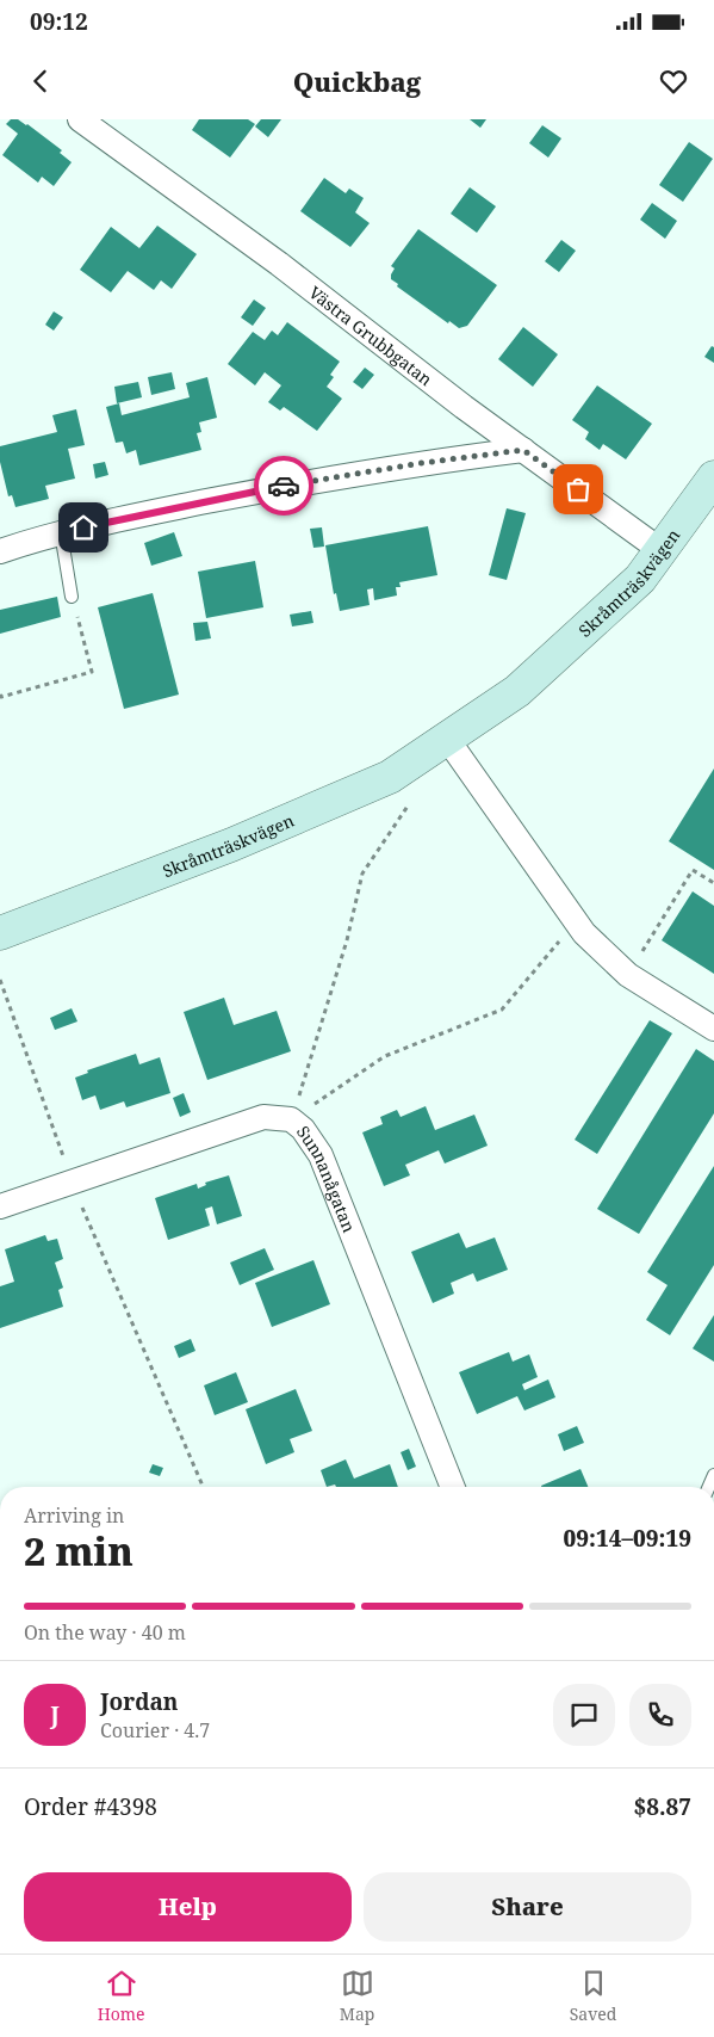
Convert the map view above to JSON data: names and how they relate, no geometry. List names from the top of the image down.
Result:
{
  "streets": {
    "main road": ["Skråmträskvägen"],
    "street": ["Västra Grubbgatan", "Sunnanågatan"]
  },
  "crossings": [
    ["Västra Grubbgatan", "Skråmträskvägen"]
  ],
  "page": {
    "status": "09:12",
    "header": "Quickbag",
    "heading": ["2 min", "Arriving in", "09:14–09:19"],
    "panel": [
      "Jordan",
      "Courier · 4.7",
      "Order #4398",
      "$8.87"
    ],
    "bar": "On the way · 40 m",
    "round": "J",
    "buttons": ["Help", "Share"],
    "tabs": ["Home", "Map", "Saved"]
  }
}
